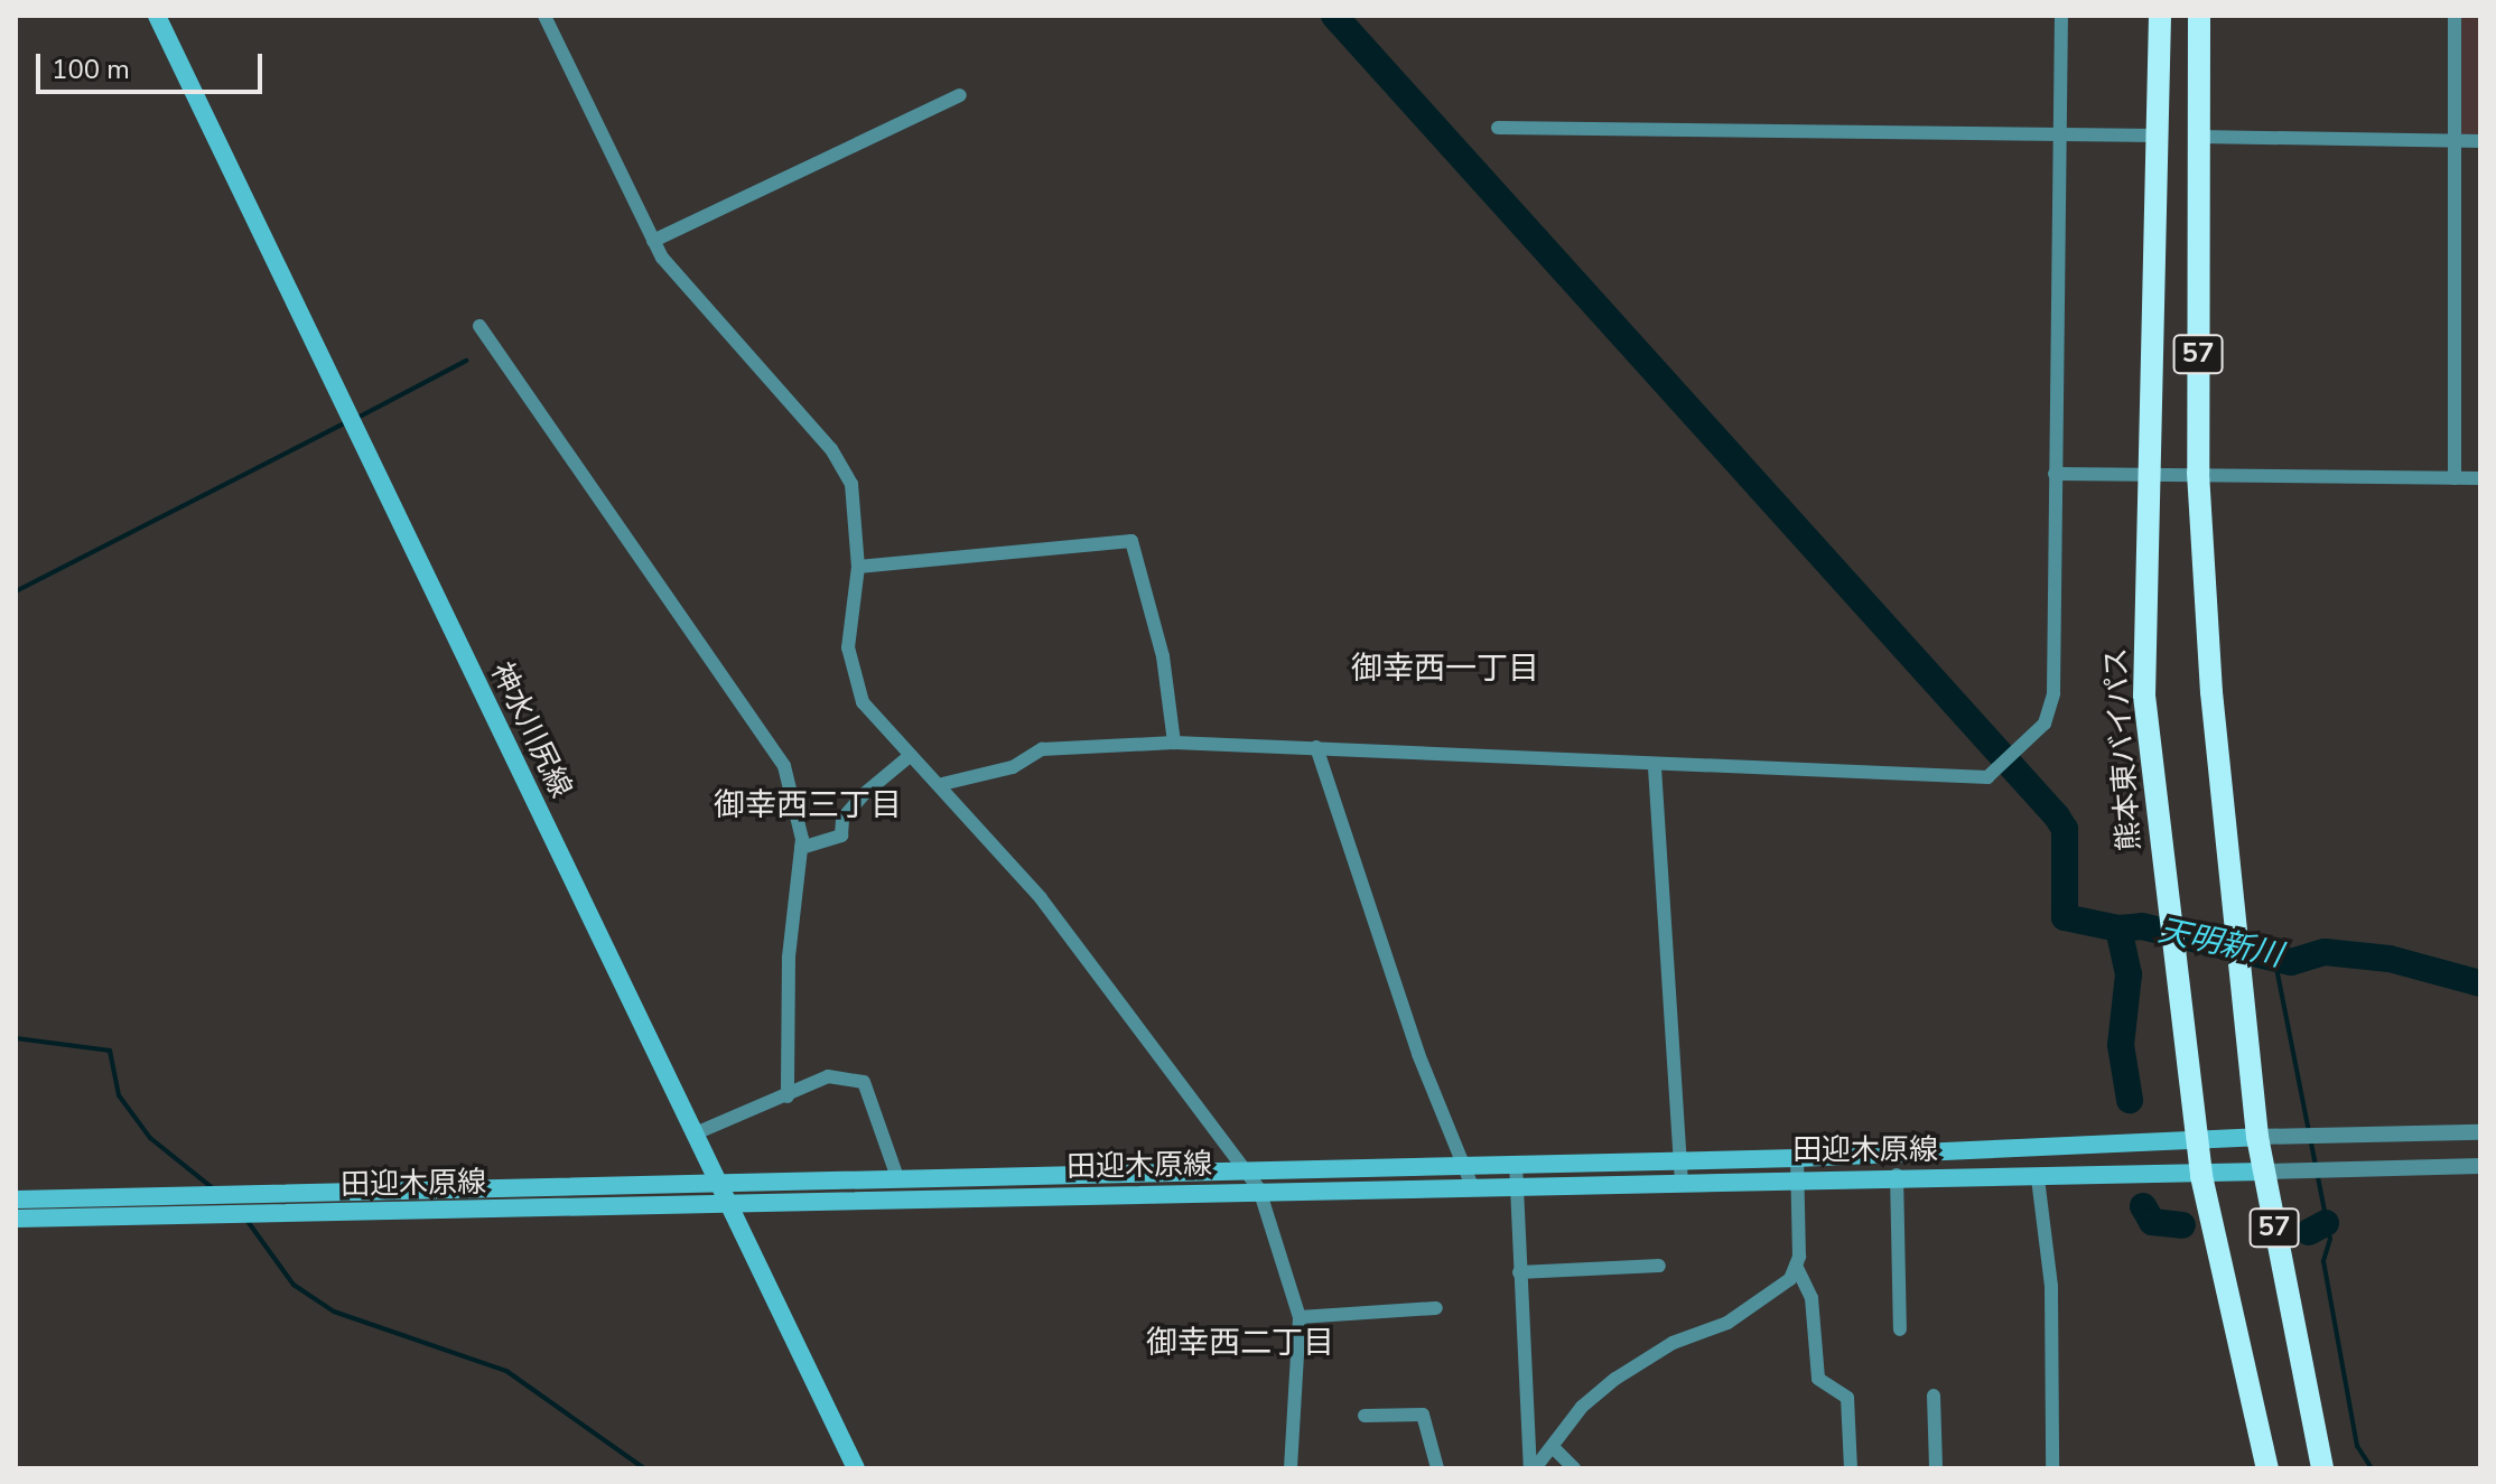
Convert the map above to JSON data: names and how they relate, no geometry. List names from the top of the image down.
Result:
{
  "streets": {
    "highway": ["57", "熊本東バイパス"],
    "main road": ["神水川尻線", "田迎木原線"]
  },
  "crossings": [
    ["57", "田迎木原線"],
    ["神水川尻線", "田迎木原線"],
    ["熊本東バイパス", "田迎木原線"]
  ],
  "districts": ["御幸西一丁目", "御幸西三丁目", "御幸西二丁目"],
  "water": ["天明新川"],
  "scale_bar": "100 m"
}
